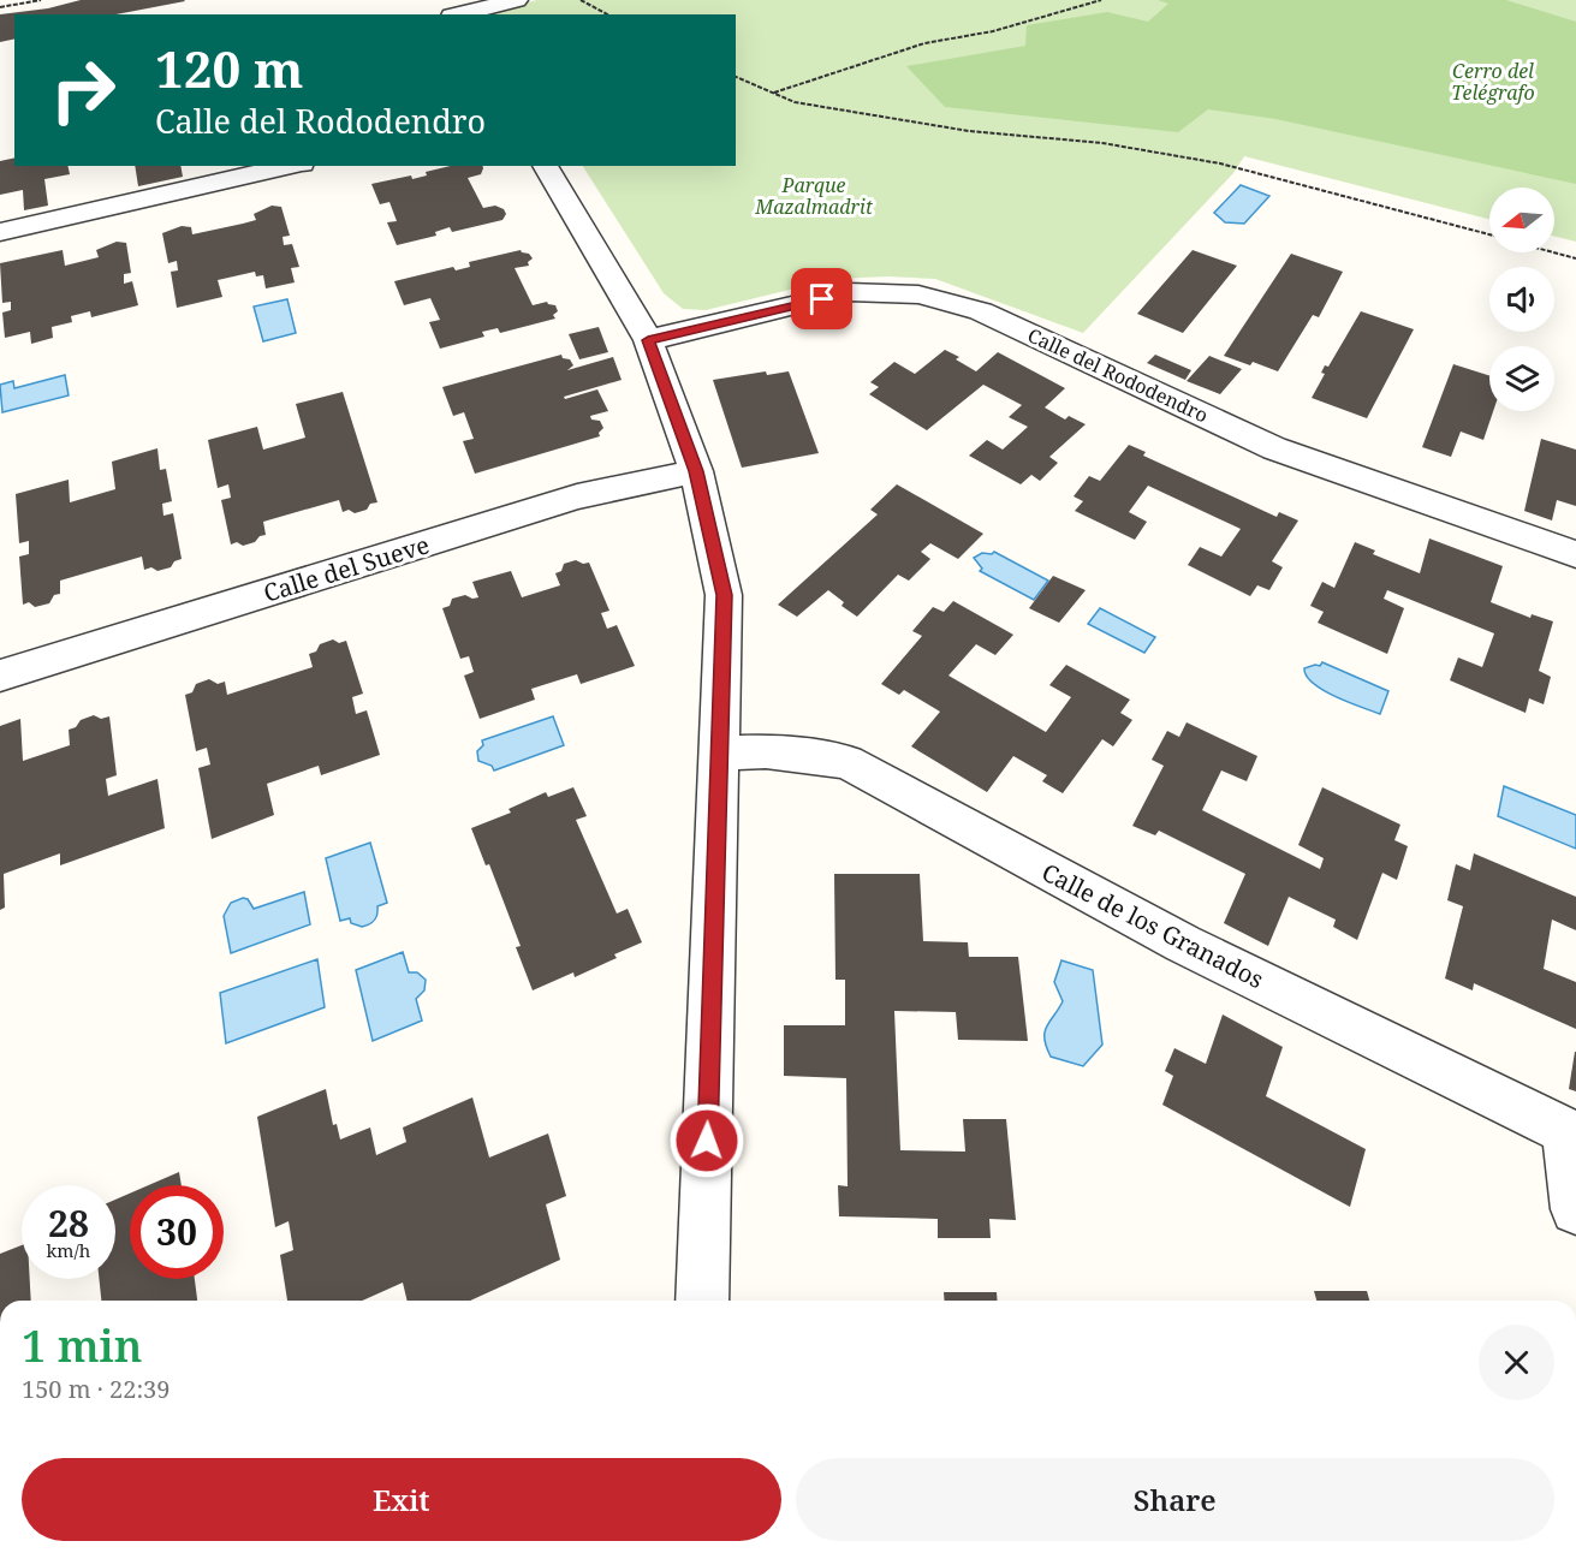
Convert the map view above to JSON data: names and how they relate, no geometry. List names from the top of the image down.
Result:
{
  "streets": {
    "street": ["Calle del Rododendro", "Calle del Sueve", "Calle de los Granados"]
  },
  "parks": ["Cerro del Telégrafo", "Parque Mazalmadrit"],
  "north": "left",
  "page": {
    "turn": ["120 m", "Calle del Rododendro"],
    "speed": "28 km/h",
    "limit": "30",
    "heading": ["1 min", "150 m · 22:39"],
    "buttons": ["Exit", "Share"]
  }
}
